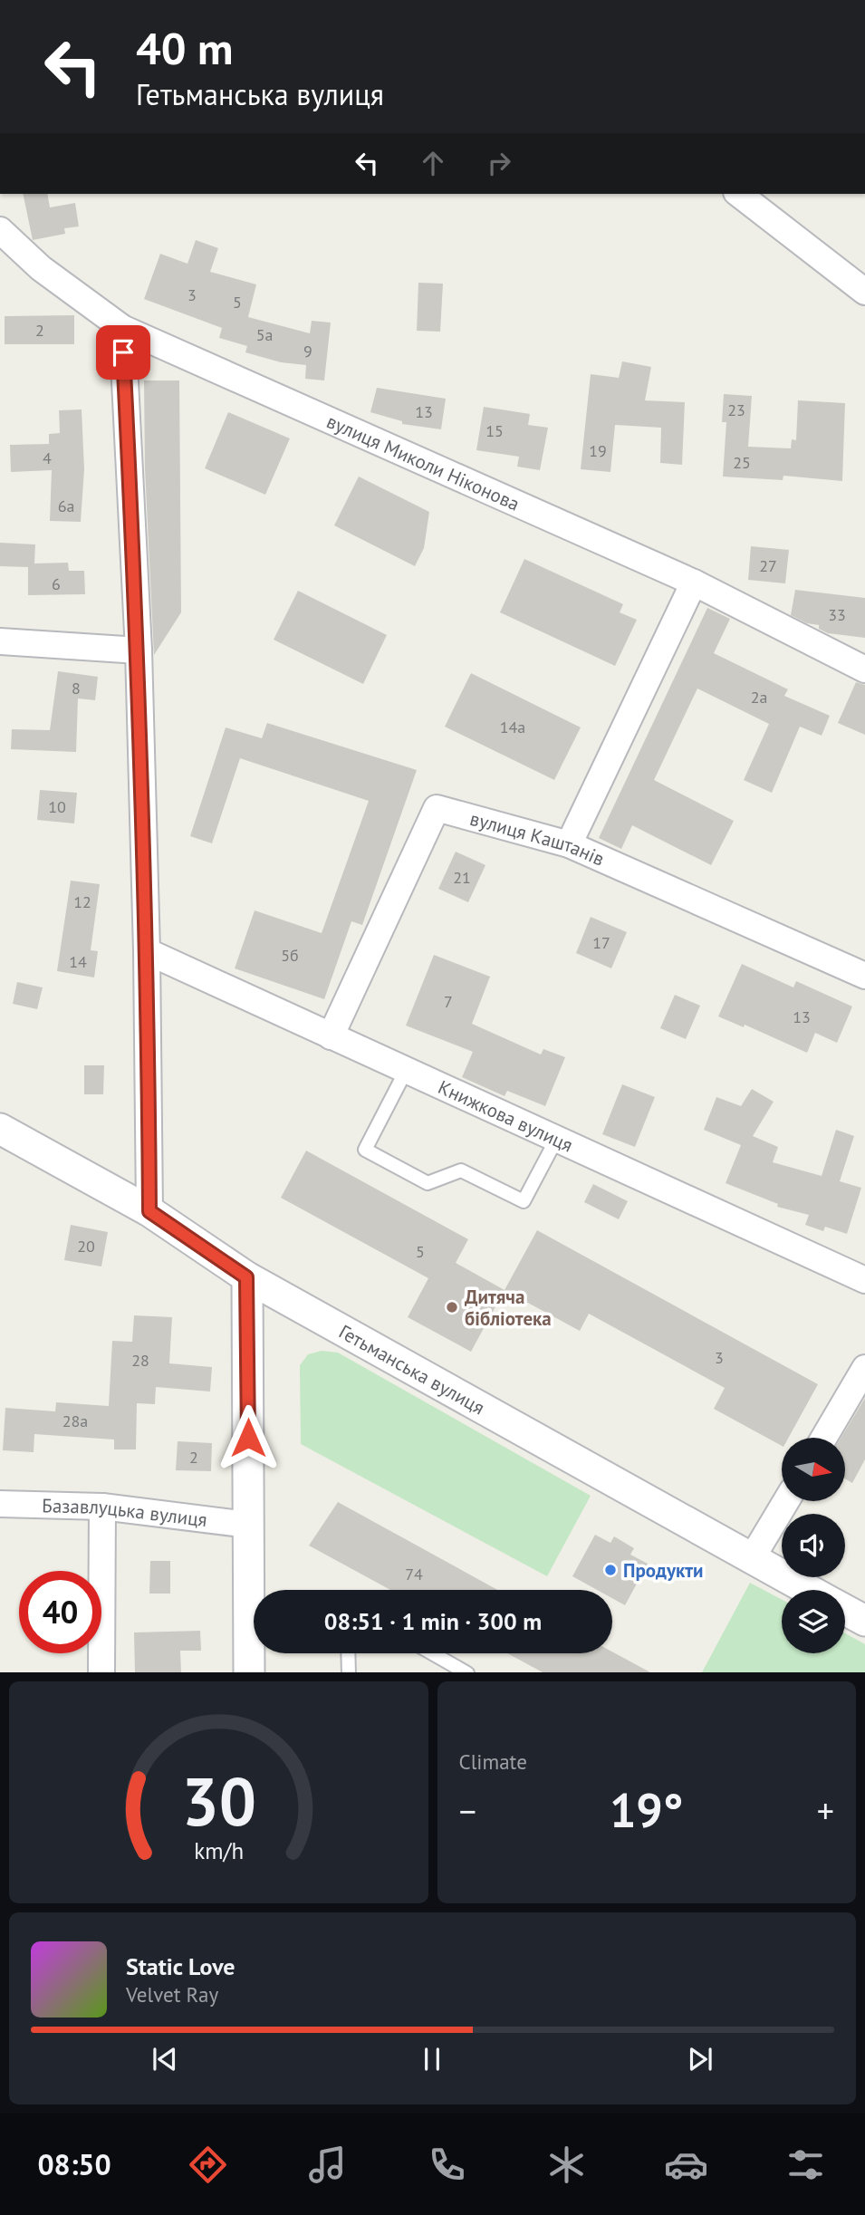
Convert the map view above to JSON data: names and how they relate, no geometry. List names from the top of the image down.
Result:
{
  "streets": {
    "street": [
      "вулиця Миколи Ніконова",
      "вулиця Каштанів",
      "Книжкова вулиця",
      "Гетьманська вулиця",
      "Базавлуцька вулиця"
    ]
  },
  "crossings": [
    ["вулиця Каштанів", "Книжкова вулиця"]
  ],
  "places": ["Дитяча бібліотека", "Продукти"],
  "house_numbers": [
    "3",
    "5",
    "2",
    "5а",
    "9",
    "23",
    "13",
    "15",
    "19",
    "4",
    "25",
    "6а",
    "27",
    "6",
    "33",
    "8",
    "2а",
    "14а",
    "10",
    "21",
    "12",
    "17",
    "5б",
    "14",
    "7",
    "13",
    "20",
    "5",
    "3",
    "28",
    "28а",
    "2",
    "74"
  ],
  "north": "right",
  "page": {
    "turn": ["40 m", "Гетьманська вулиця"],
    "limit": "40",
    "trip": "08:51 · 1 min · 300 m",
    "tile": "Climate",
    "heat": ["−", "19°", "+"],
    "song": ["Static Love", "Velvet Ray"],
    "tabs": "08:50",
    "gauge": ["30", "km/h"]
  }
}
